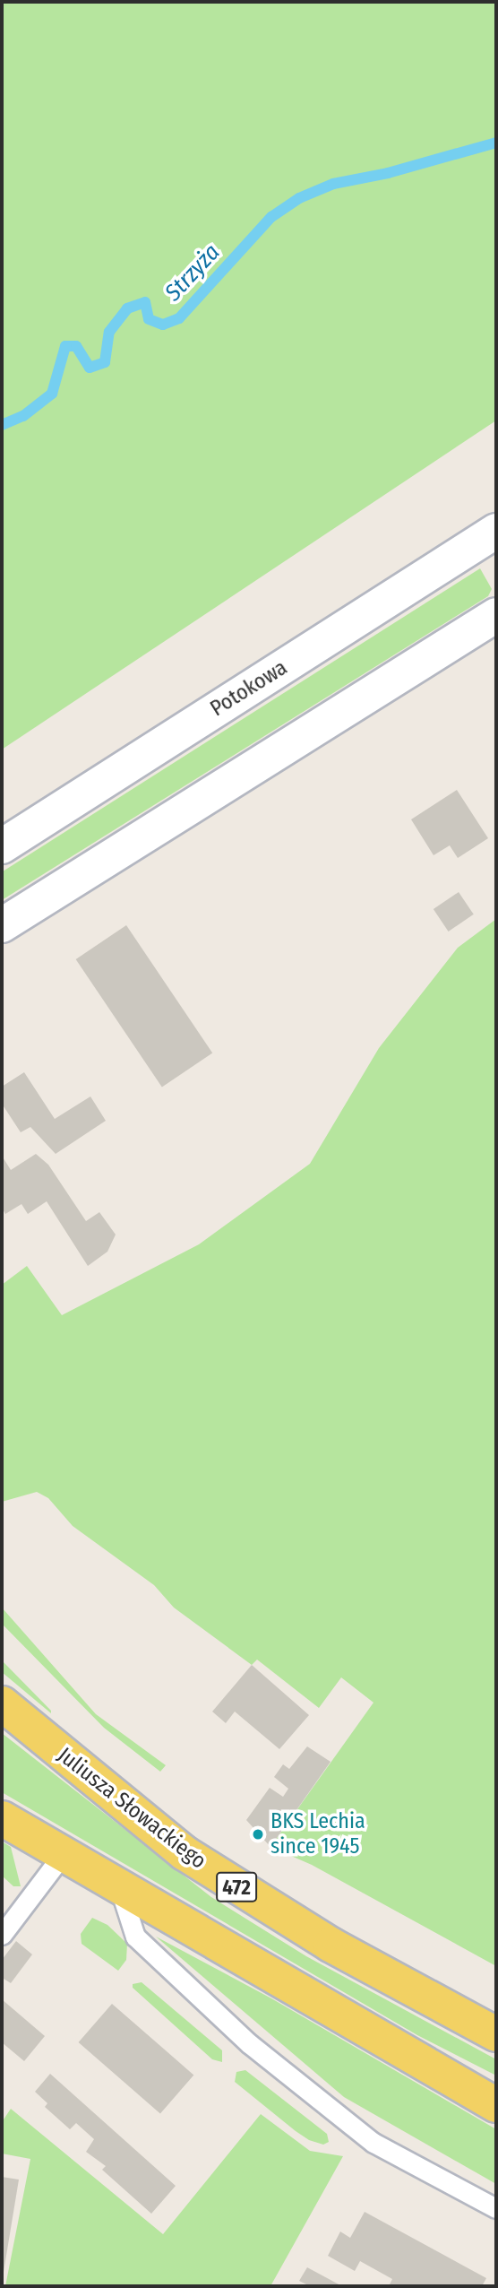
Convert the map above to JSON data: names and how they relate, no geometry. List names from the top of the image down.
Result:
{
  "streets": {
    "main road": ["Potokowa", "Juliusza Słowackiego", "472"]
  },
  "water": ["Strzyża"],
  "places": ["BKS Lechia since 1945"]
}
